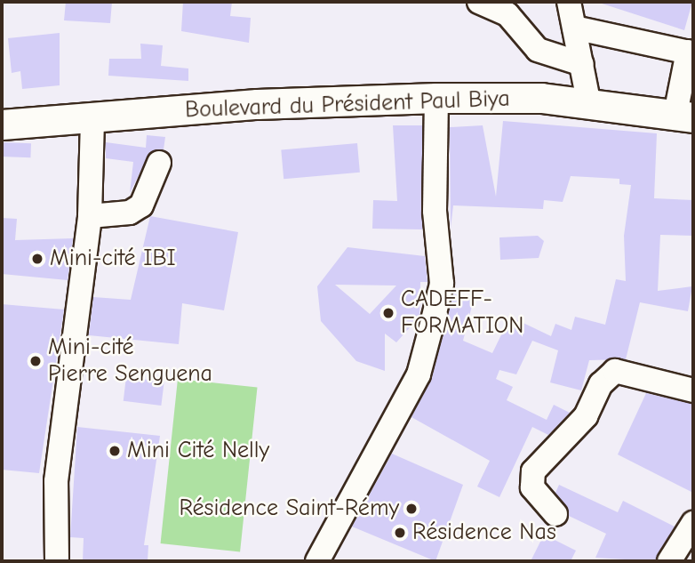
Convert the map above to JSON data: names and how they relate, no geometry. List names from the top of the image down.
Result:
{
  "streets": {
    "main road": ["Boulevard du Président Paul Biya"]
  },
  "places": [
    "Mini-cité IBI",
    "CADEFF- FORMATION",
    "Mini-cité Pierre Senguena",
    "Mini Cité Nelly",
    "Résidence Saint-Rémy",
    "Résidence Nas"
  ]
}
